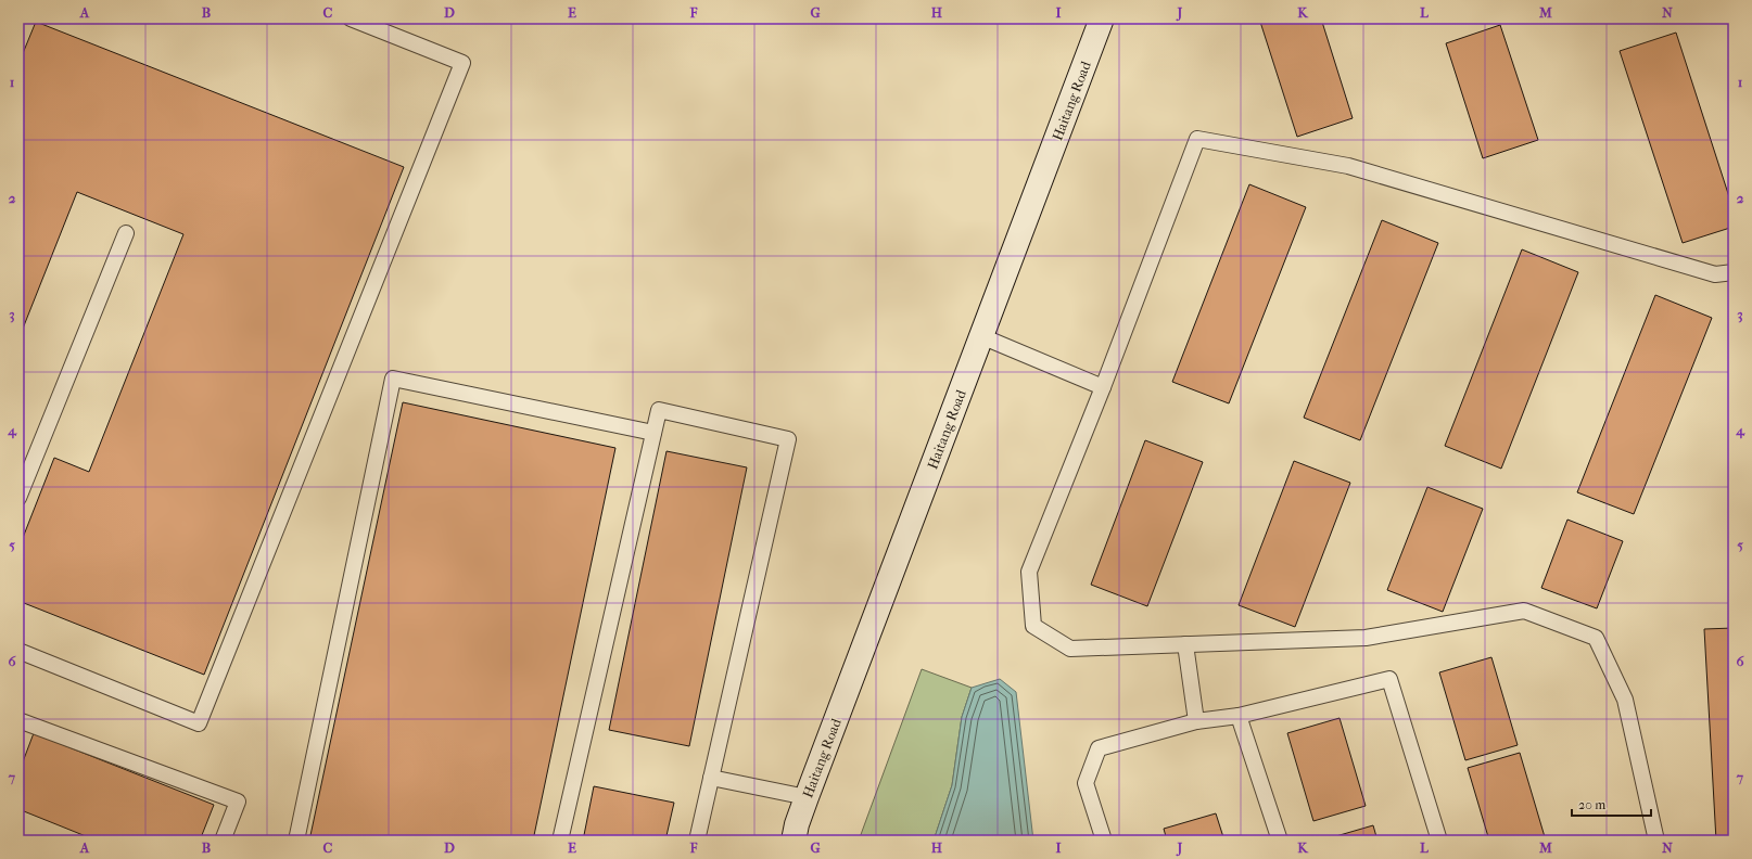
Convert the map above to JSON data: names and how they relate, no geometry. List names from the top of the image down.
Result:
{
  "streets": {
    "street": ["Haitang Road"]
  },
  "scale_bar": "20 m",
  "grid": {
    "columns": [
      "A",
      "B",
      "C",
      "D",
      "E",
      "F",
      "G",
      "H",
      "I",
      "J",
      "K",
      "L",
      "M",
      "N"
    ],
    "rows": [
      "1",
      "2",
      "3",
      "4",
      "5",
      "6",
      "7"
    ]
  }
}
